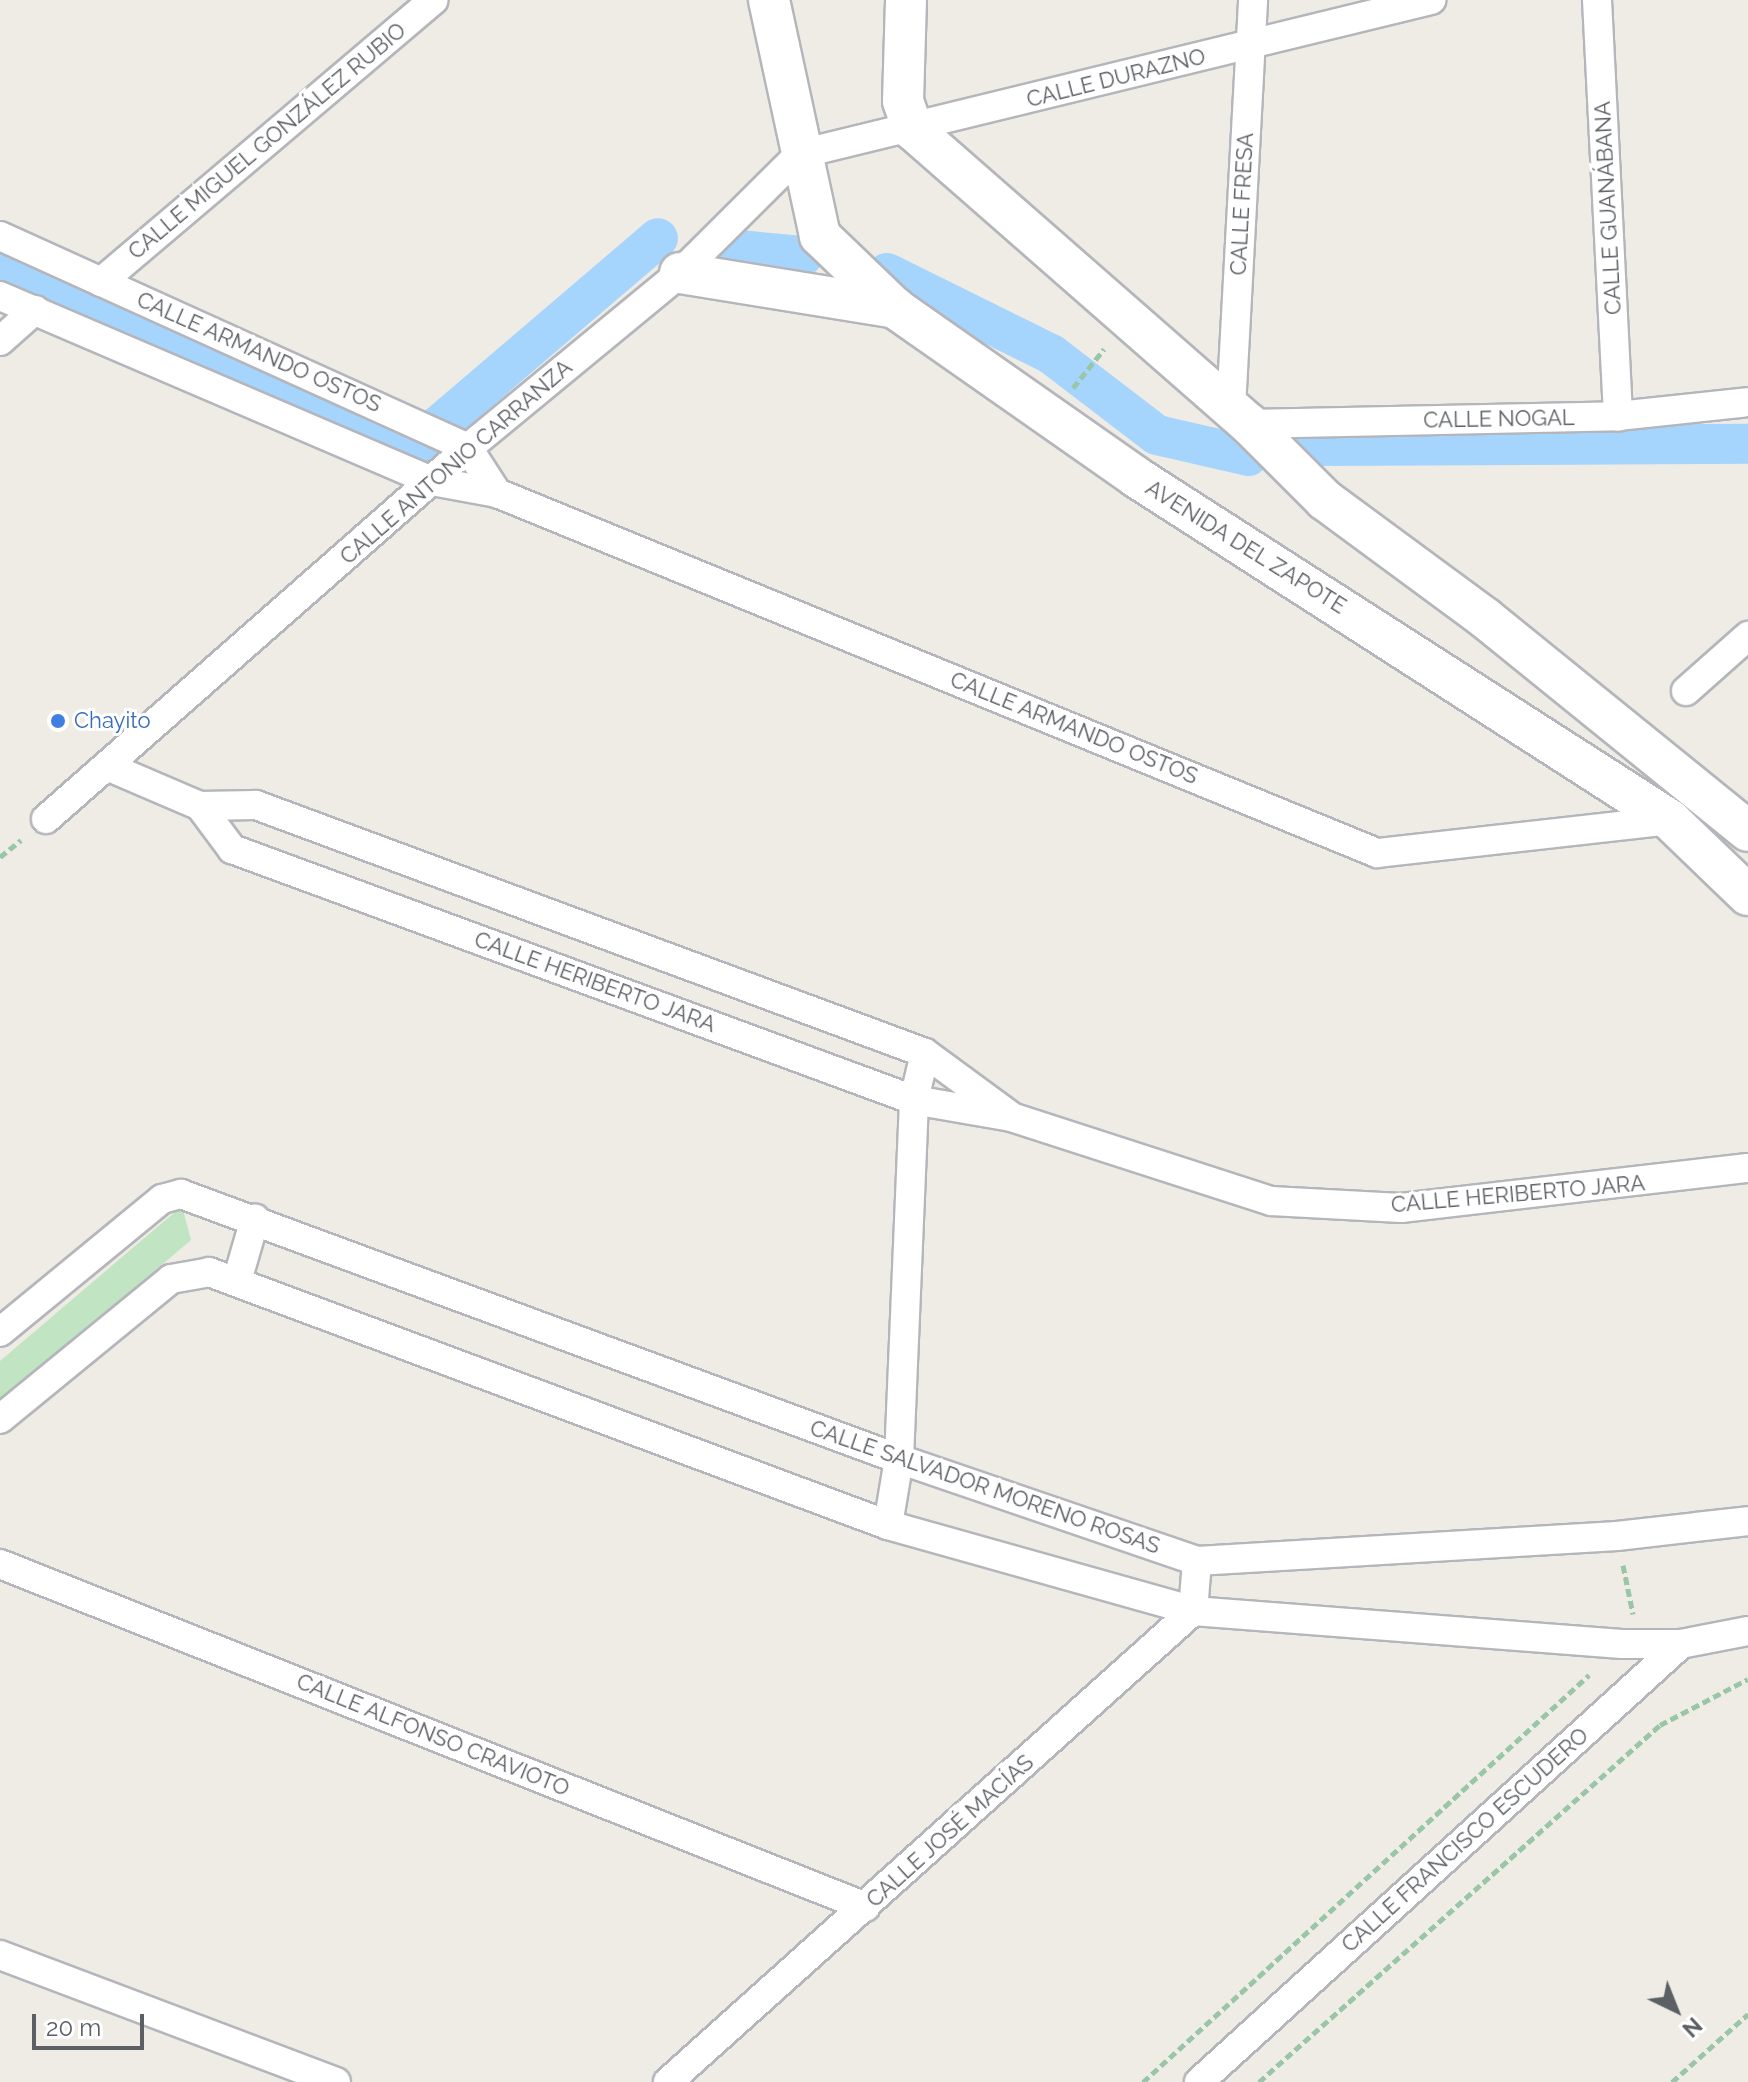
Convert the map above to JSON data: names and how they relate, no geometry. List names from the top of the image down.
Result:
{
  "streets": {
    "main road": ["AVENIDA DEL ZAPOTE"],
    "street": [
      "CALLE DURAZNO",
      "CALLE MIGUEL GONZÁLEZ RUBIO",
      "CALLE FRESA",
      "CALLE GUANÁBANA",
      "CALLE ARMANDO OSTOS",
      "CALLE NOGAL",
      "CALLE ANTONIO CARRANZA",
      "CALLE HERIBERTO JARA",
      "CALLE SALVADOR MORENO ROSAS",
      "CALLE ALFONSO CRAVIOTO",
      "CALLE JOSÉ MACÍAS",
      "CALLE FRANCISCO ESCUDERO"
    ]
  },
  "crossings": [
    ["CALLE DURAZNO", "CALLE FRESA"],
    ["CALLE DURAZNO", "CALLE ANTONIO CARRANZA"],
    ["CALLE DURAZNO", "AVENIDA DEL ZAPOTE"],
    ["CALLE MIGUEL GONZÁLEZ RUBIO", "CALLE ARMANDO OSTOS"],
    ["CALLE FRESA", "CALLE NOGAL"],
    ["CALLE GUANÁBANA", "CALLE NOGAL"],
    ["CALLE ARMANDO OSTOS", "CALLE ANTONIO CARRANZA"],
    ["CALLE ARMANDO OSTOS", "AVENIDA DEL ZAPOTE"],
    ["CALLE ANTONIO CARRANZA", "AVENIDA DEL ZAPOTE"],
    ["CALLE ANTONIO CARRANZA", "CALLE HERIBERTO JARA"],
    ["CALLE ALFONSO CRAVIOTO", "CALLE JOSÉ MACÍAS"]
  ],
  "places": ["Chayito"],
  "scale_bar": "20 m",
  "north": "bottom right"
}
